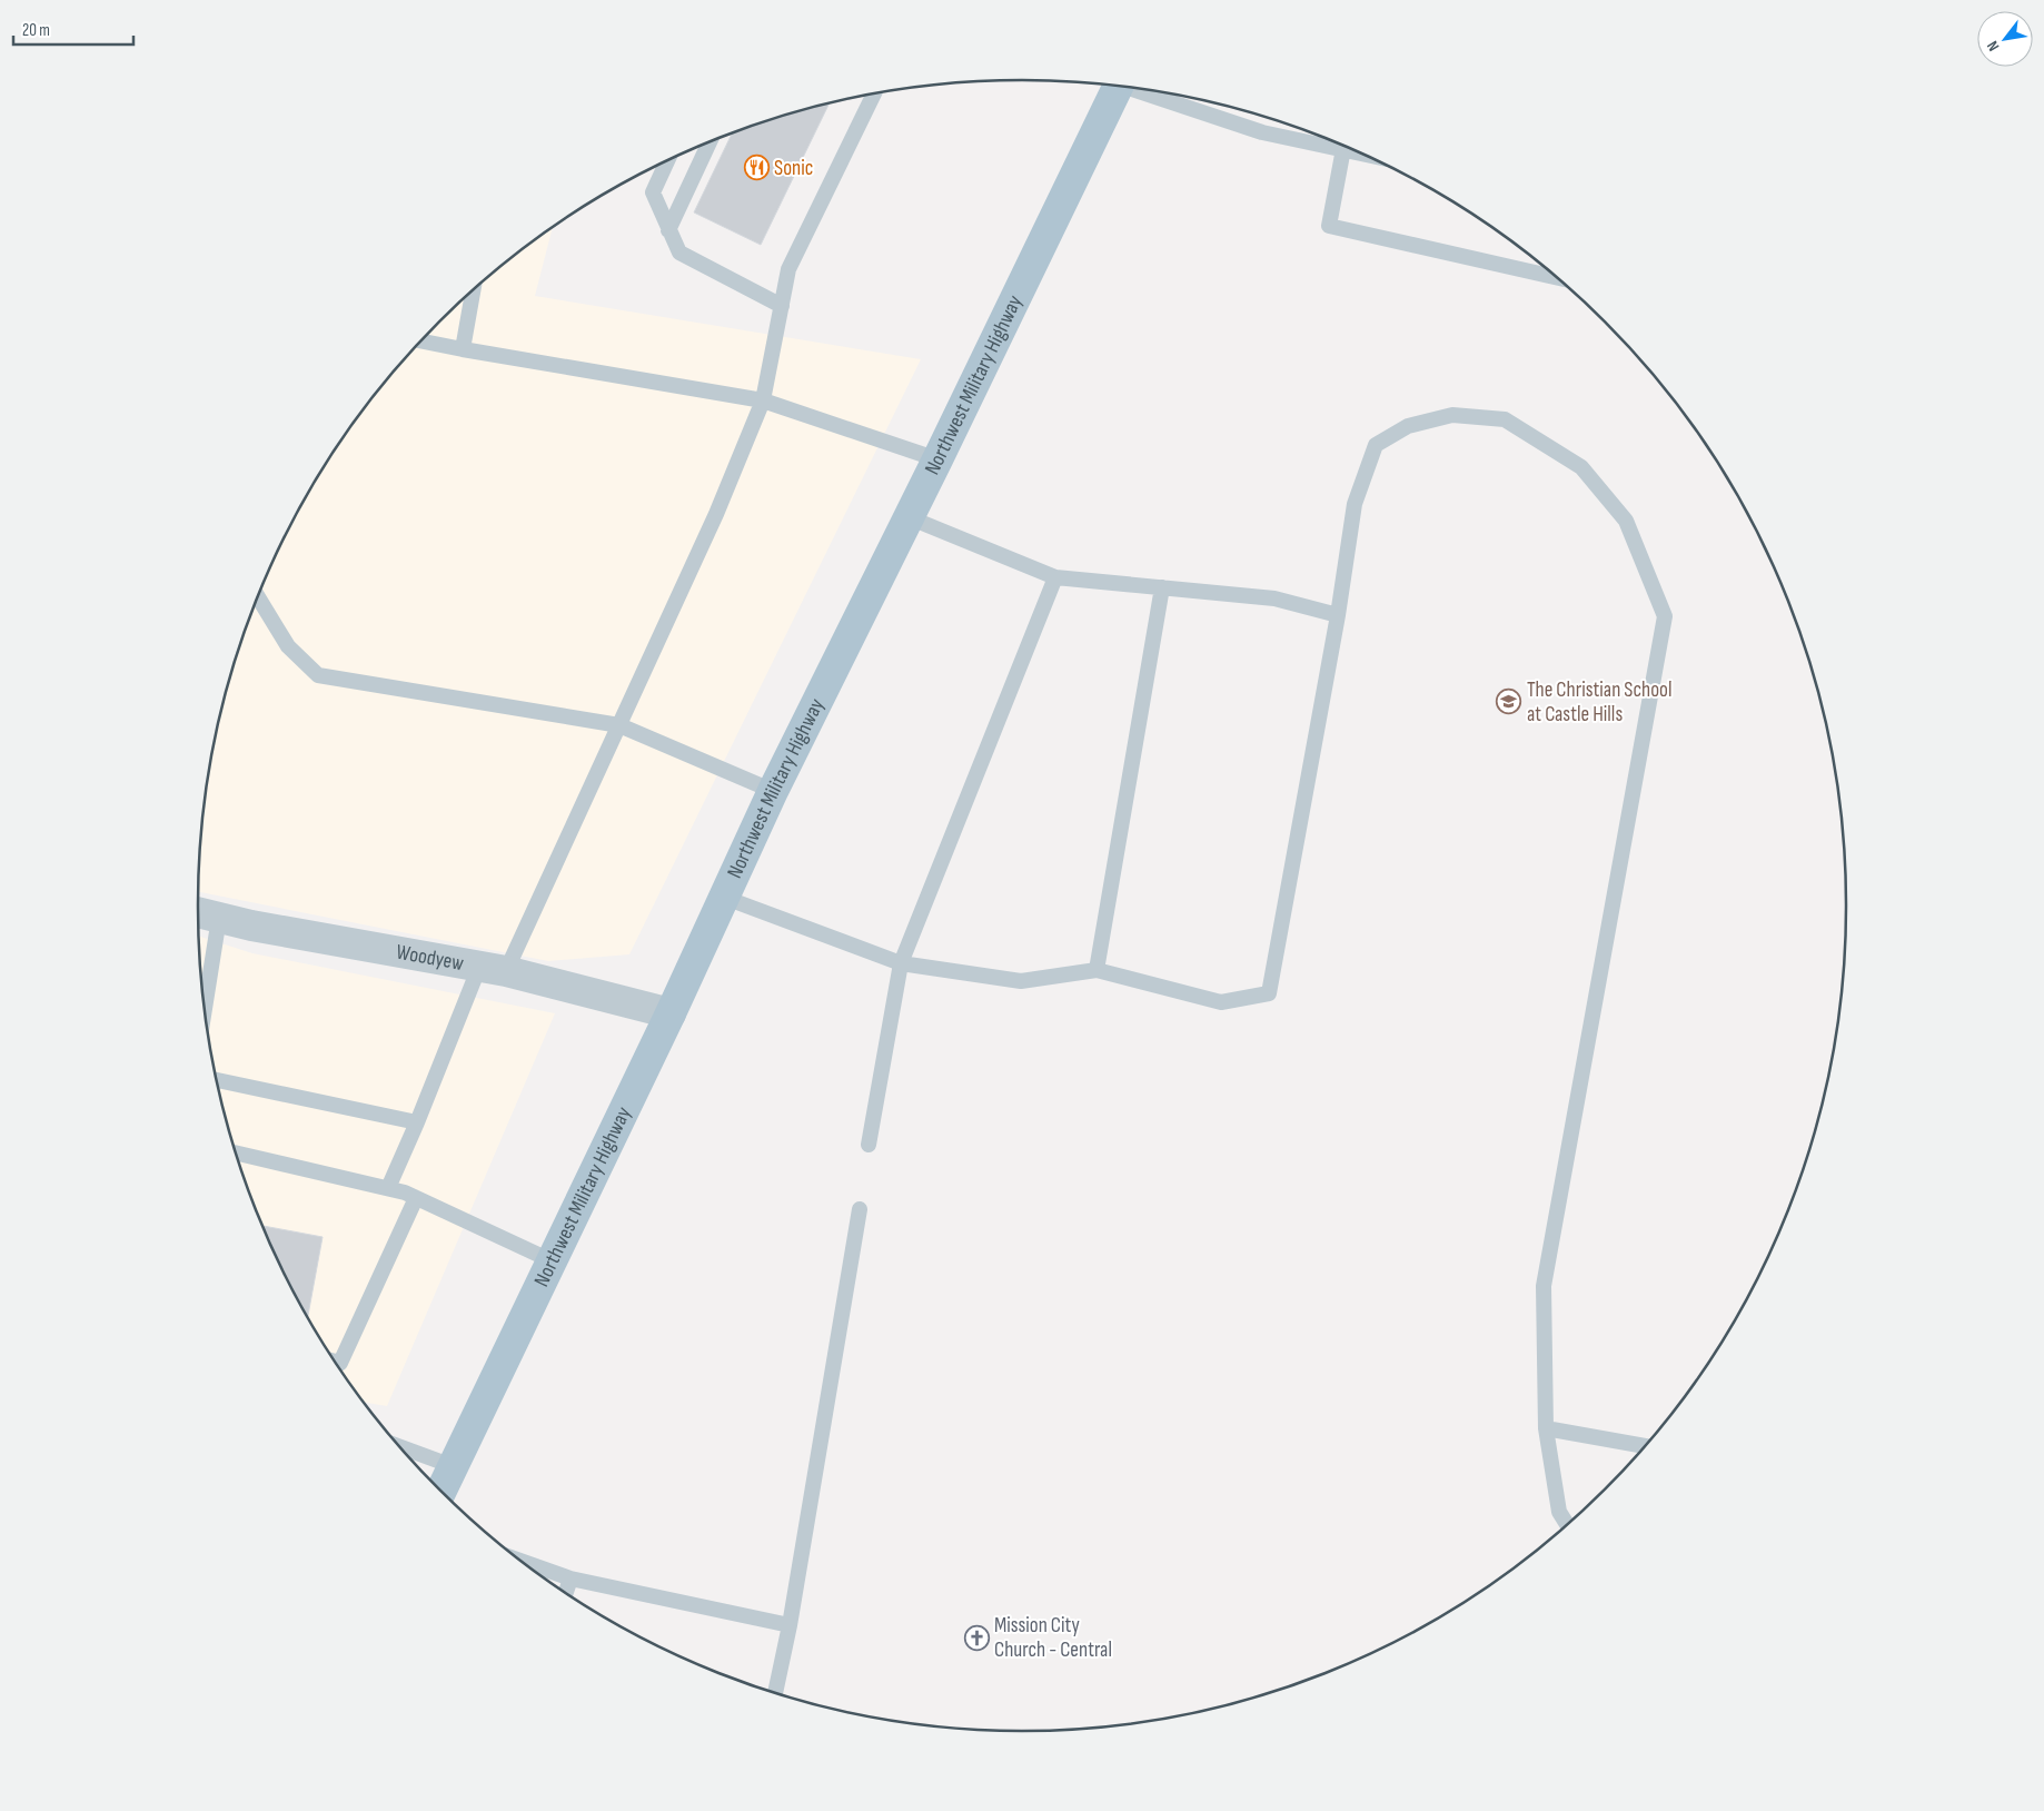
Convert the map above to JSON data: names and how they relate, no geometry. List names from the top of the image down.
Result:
{
  "streets": {
    "main road": ["Northwest Military Highway"],
    "street": ["Woodyew"]
  },
  "crossings": [
    ["Northwest Military Highway", "Woodyew"]
  ],
  "places": {
    "restaurant": ["Sonic"],
    "school or university": ["The Christian School at Castle Hills"],
    "church": ["Mission City Church - Central"]
  },
  "scale_bar": "20 m",
  "north": "bottom left"
}
